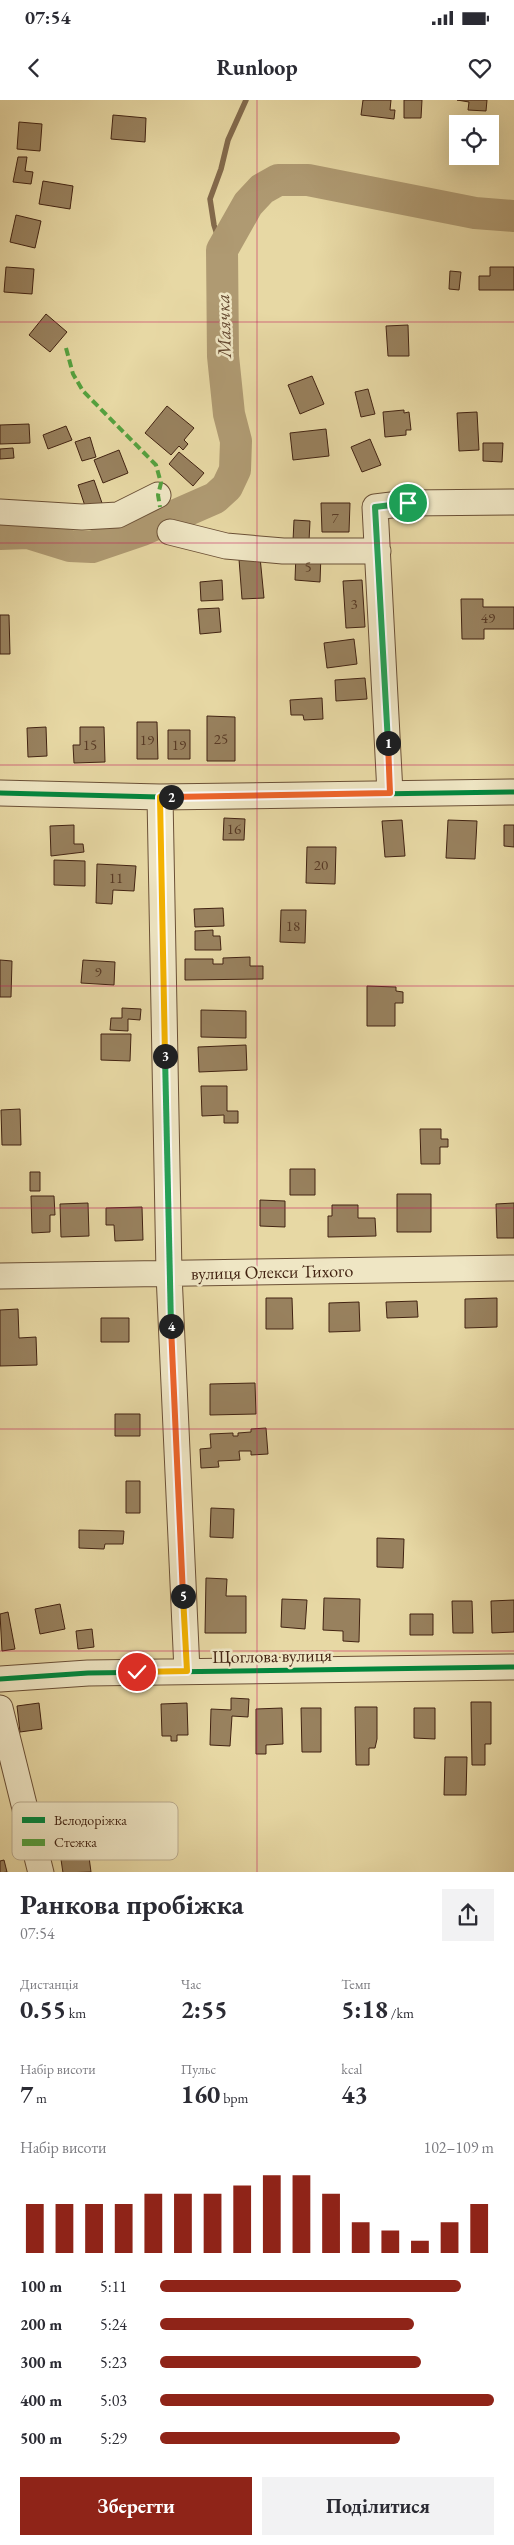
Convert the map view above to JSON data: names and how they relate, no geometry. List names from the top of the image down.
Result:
{
  "streets": {
    "street": ["вулиця Олекси Тихого", "Щоглова вулиця"]
  },
  "water": ["Маячка"],
  "house_numbers": [
    "7",
    "5",
    "3",
    "49",
    "25",
    "19",
    "15",
    "19",
    "16",
    "20",
    "11",
    "18",
    "9"
  ],
  "legend": ["Велодоріжка", "Стежка"],
  "page": {
    "status": "07:54",
    "header": "Runloop",
    "pins": [
      "1",
      "2",
      "3",
      "4",
      "5"
    ],
    "heading": ["Ранкова пробіжка", "07:54"],
    "stats": [
      ["Дистанція", "0.55 km"],
      ["Час", "2:55"],
      ["Темп", "5:18 /km"],
      ["Набір висоти", "7 m"],
      ["Пульс", "160 bpm"],
      ["kcal", "43"]
    ],
    "chart": ["Набір висоти", "102–109 m"],
    "list": [
      {
        "name": "100 m",
        "note": "5:11"
      },
      {
        "name": "200 m",
        "note": "5:24"
      },
      {
        "name": "300 m",
        "note": "5:23"
      },
      {
        "name": "400 m",
        "note": "5:03"
      },
      {
        "name": "500 m",
        "note": "5:29"
      }
    ],
    "buttons": ["Зберегти", "Поділитися"]
  }
}
